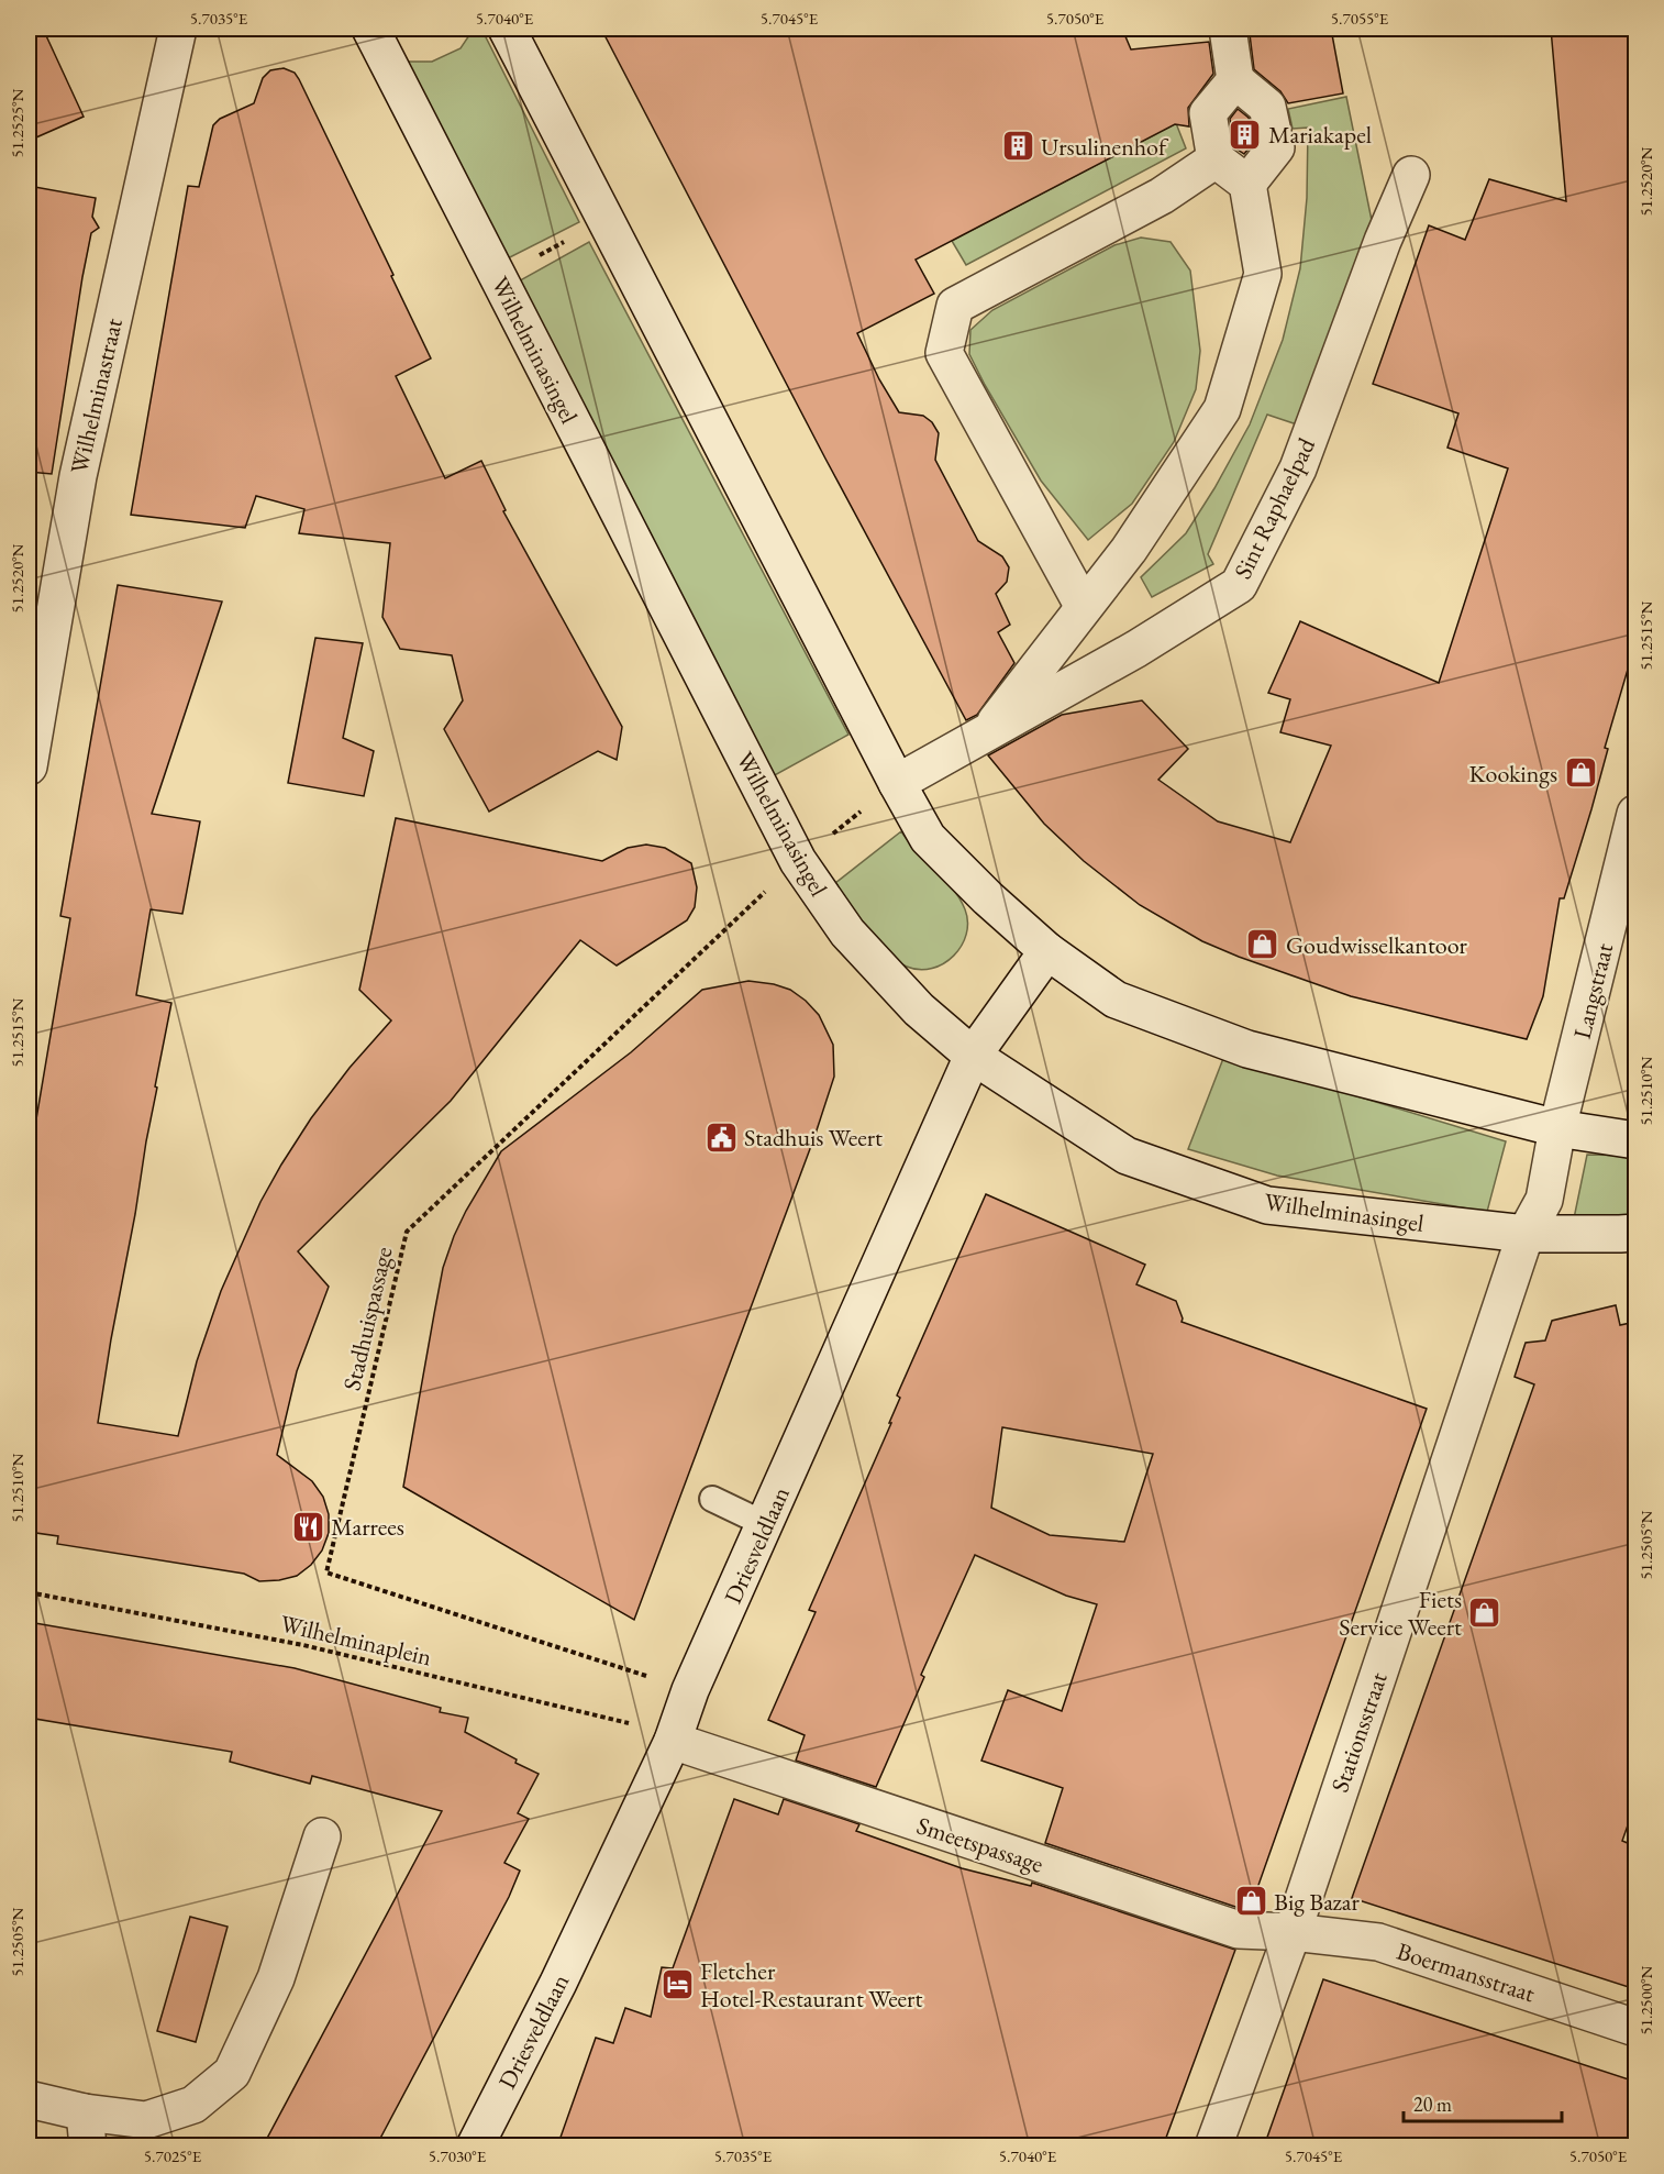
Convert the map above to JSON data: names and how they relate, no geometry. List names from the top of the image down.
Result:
{
  "streets": {
    "street": [
      "Wilhelminasingel",
      "Wilhelminastraat",
      "Sint Raphaelpad",
      "Langstraat",
      "Driesveldlaan",
      "Stationsstraat",
      "Smeetspassage",
      "Boermansstraat"
    ],
    "path": ["Stadhuispassage", "Wilhelminaplein"]
  },
  "crossings": [
    ["Wilhelminasingel", "Stadhuispassage"],
    ["Wilhelminasingel", "Driesveldlaan"],
    ["Wilhelminasingel", "Stationsstraat"],
    ["Sint Raphaelpad", "Stadhuispassage"],
    ["Langstraat", "Stationsstraat"],
    ["Stadhuispassage", "Driesveldlaan"],
    ["Driesveldlaan", "Wilhelminaplein"],
    ["Driesveldlaan", "Smeetspassage"],
    ["Wilhelminaplein", "Smeetspassage"],
    ["Stationsstraat", "Smeetspassage"],
    ["Stationsstraat", "Boermansstraat"],
    ["Smeetspassage", "Boermansstraat"]
  ],
  "places": {
    "building": ["Mariakapel", "Ursulinenhof"],
    "shop": [
      "Kookings",
      "Goudwisselkantoor",
      "Fiets Service Weert",
      "Big Bazar"
    ],
    "public building": ["Stadhuis Weert"],
    "restaurant": ["Marrees"],
    "hotel": ["Fletcher Hotel-Restaurant Weert"]
  },
  "scale_bar": "20 m",
  "coordinates": [
    "5.7035°E",
    "5.7040°E",
    "5.7045°E",
    "5.7050°E",
    "5.7055°E",
    "51.2525°N",
    "51.2520°N",
    "51.2515°N",
    "51.2510°N",
    "51.2505°N",
    "51.2500°N",
    "5.7025°E",
    "5.7030°E"
  ]
}
